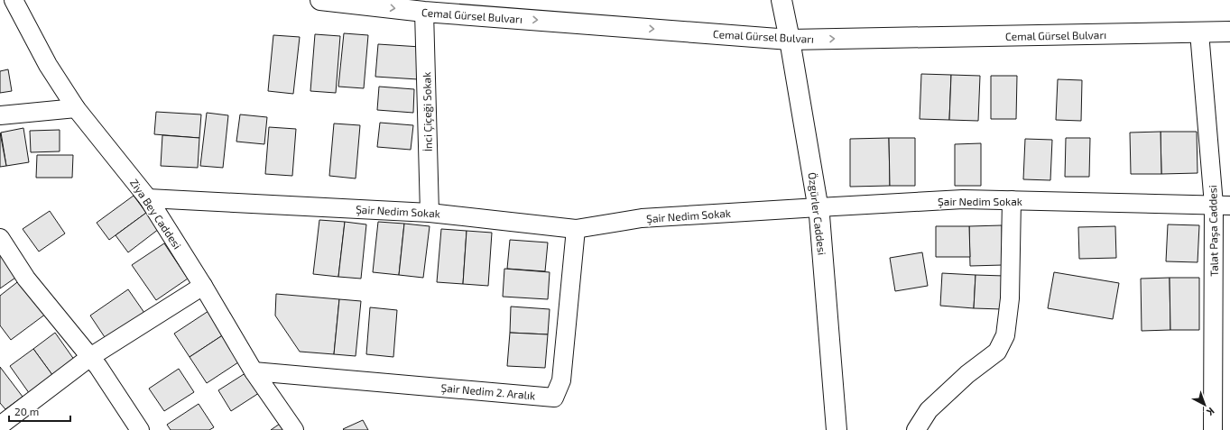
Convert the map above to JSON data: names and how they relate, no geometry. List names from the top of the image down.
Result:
{
  "streets": {
    "street": [
      "Cemal Gürsel Bulvarı",
      "İnci Çiçeği Sokak",
      "Şair Nedim Sokak",
      "Ziya Bey Caddesi",
      "Özgürler Caddesi",
      "Talat Paşa Caddesi",
      "Şair Nedim 2. Aralık"
    ]
  },
  "crossings": [
    ["Cemal Gürsel Bulvarı", "İnci Çiçeği Sokak"],
    ["Cemal Gürsel Bulvarı", "Özgürler Caddesi"],
    ["Cemal Gürsel Bulvarı", "Talat Paşa Caddesi"],
    ["İnci Çiçeği Sokak", "Şair Nedim Sokak"],
    ["Şair Nedim Sokak", "Ziya Bey Caddesi"],
    ["Şair Nedim Sokak", "Özgürler Caddesi"],
    ["Şair Nedim Sokak", "Talat Paşa Caddesi"],
    ["Şair Nedim Sokak", "Şair Nedim 2. Aralık"],
    ["Ziya Bey Caddesi", "Şair Nedim 2. Aralık"]
  ],
  "one_way": ["Cemal Gürsel Bulvarı"],
  "scale_bar": "20 m",
  "north": "bottom right"
}
